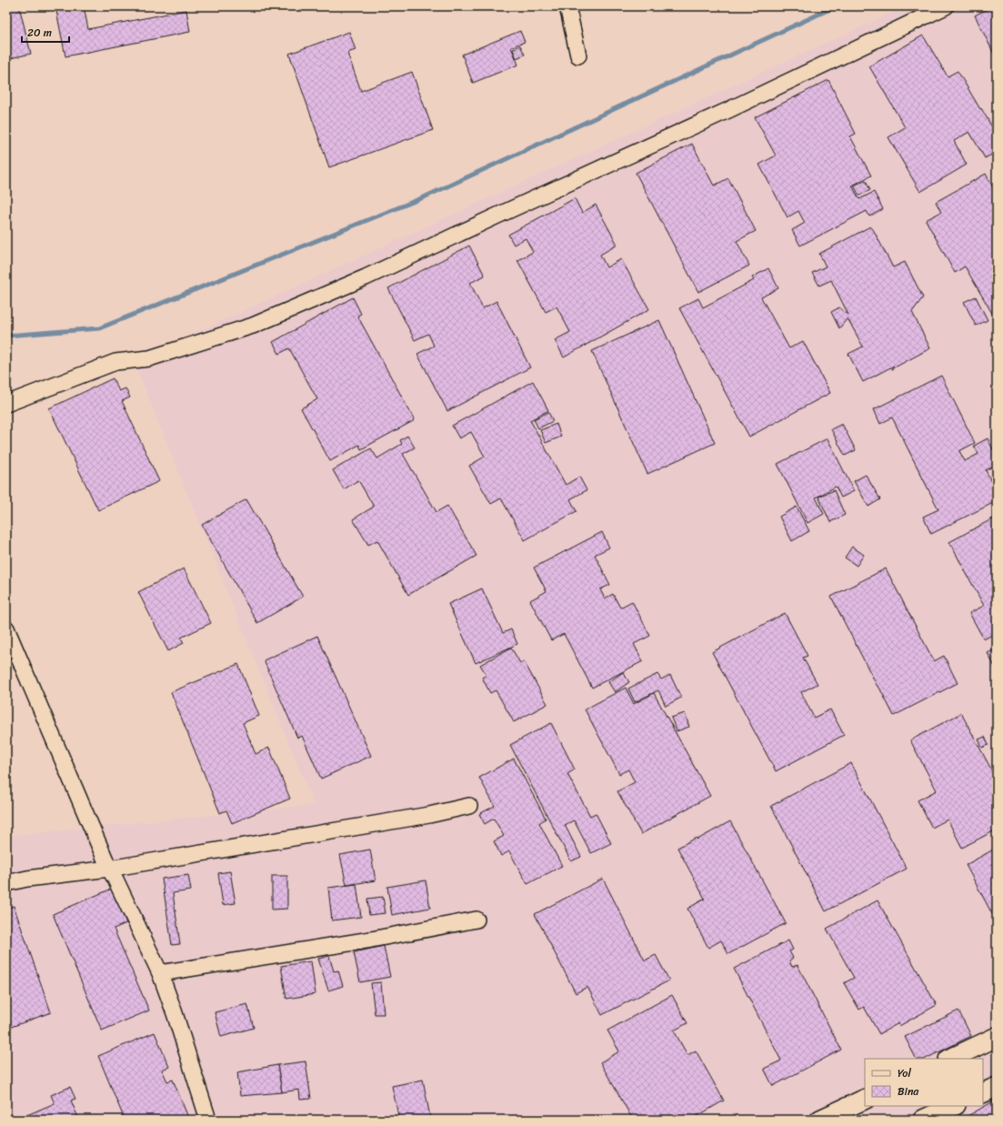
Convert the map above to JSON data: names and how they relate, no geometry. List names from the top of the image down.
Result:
{
  "legend": ["Yol", "Bina"],
  "scale_bar": "20 m"
}
